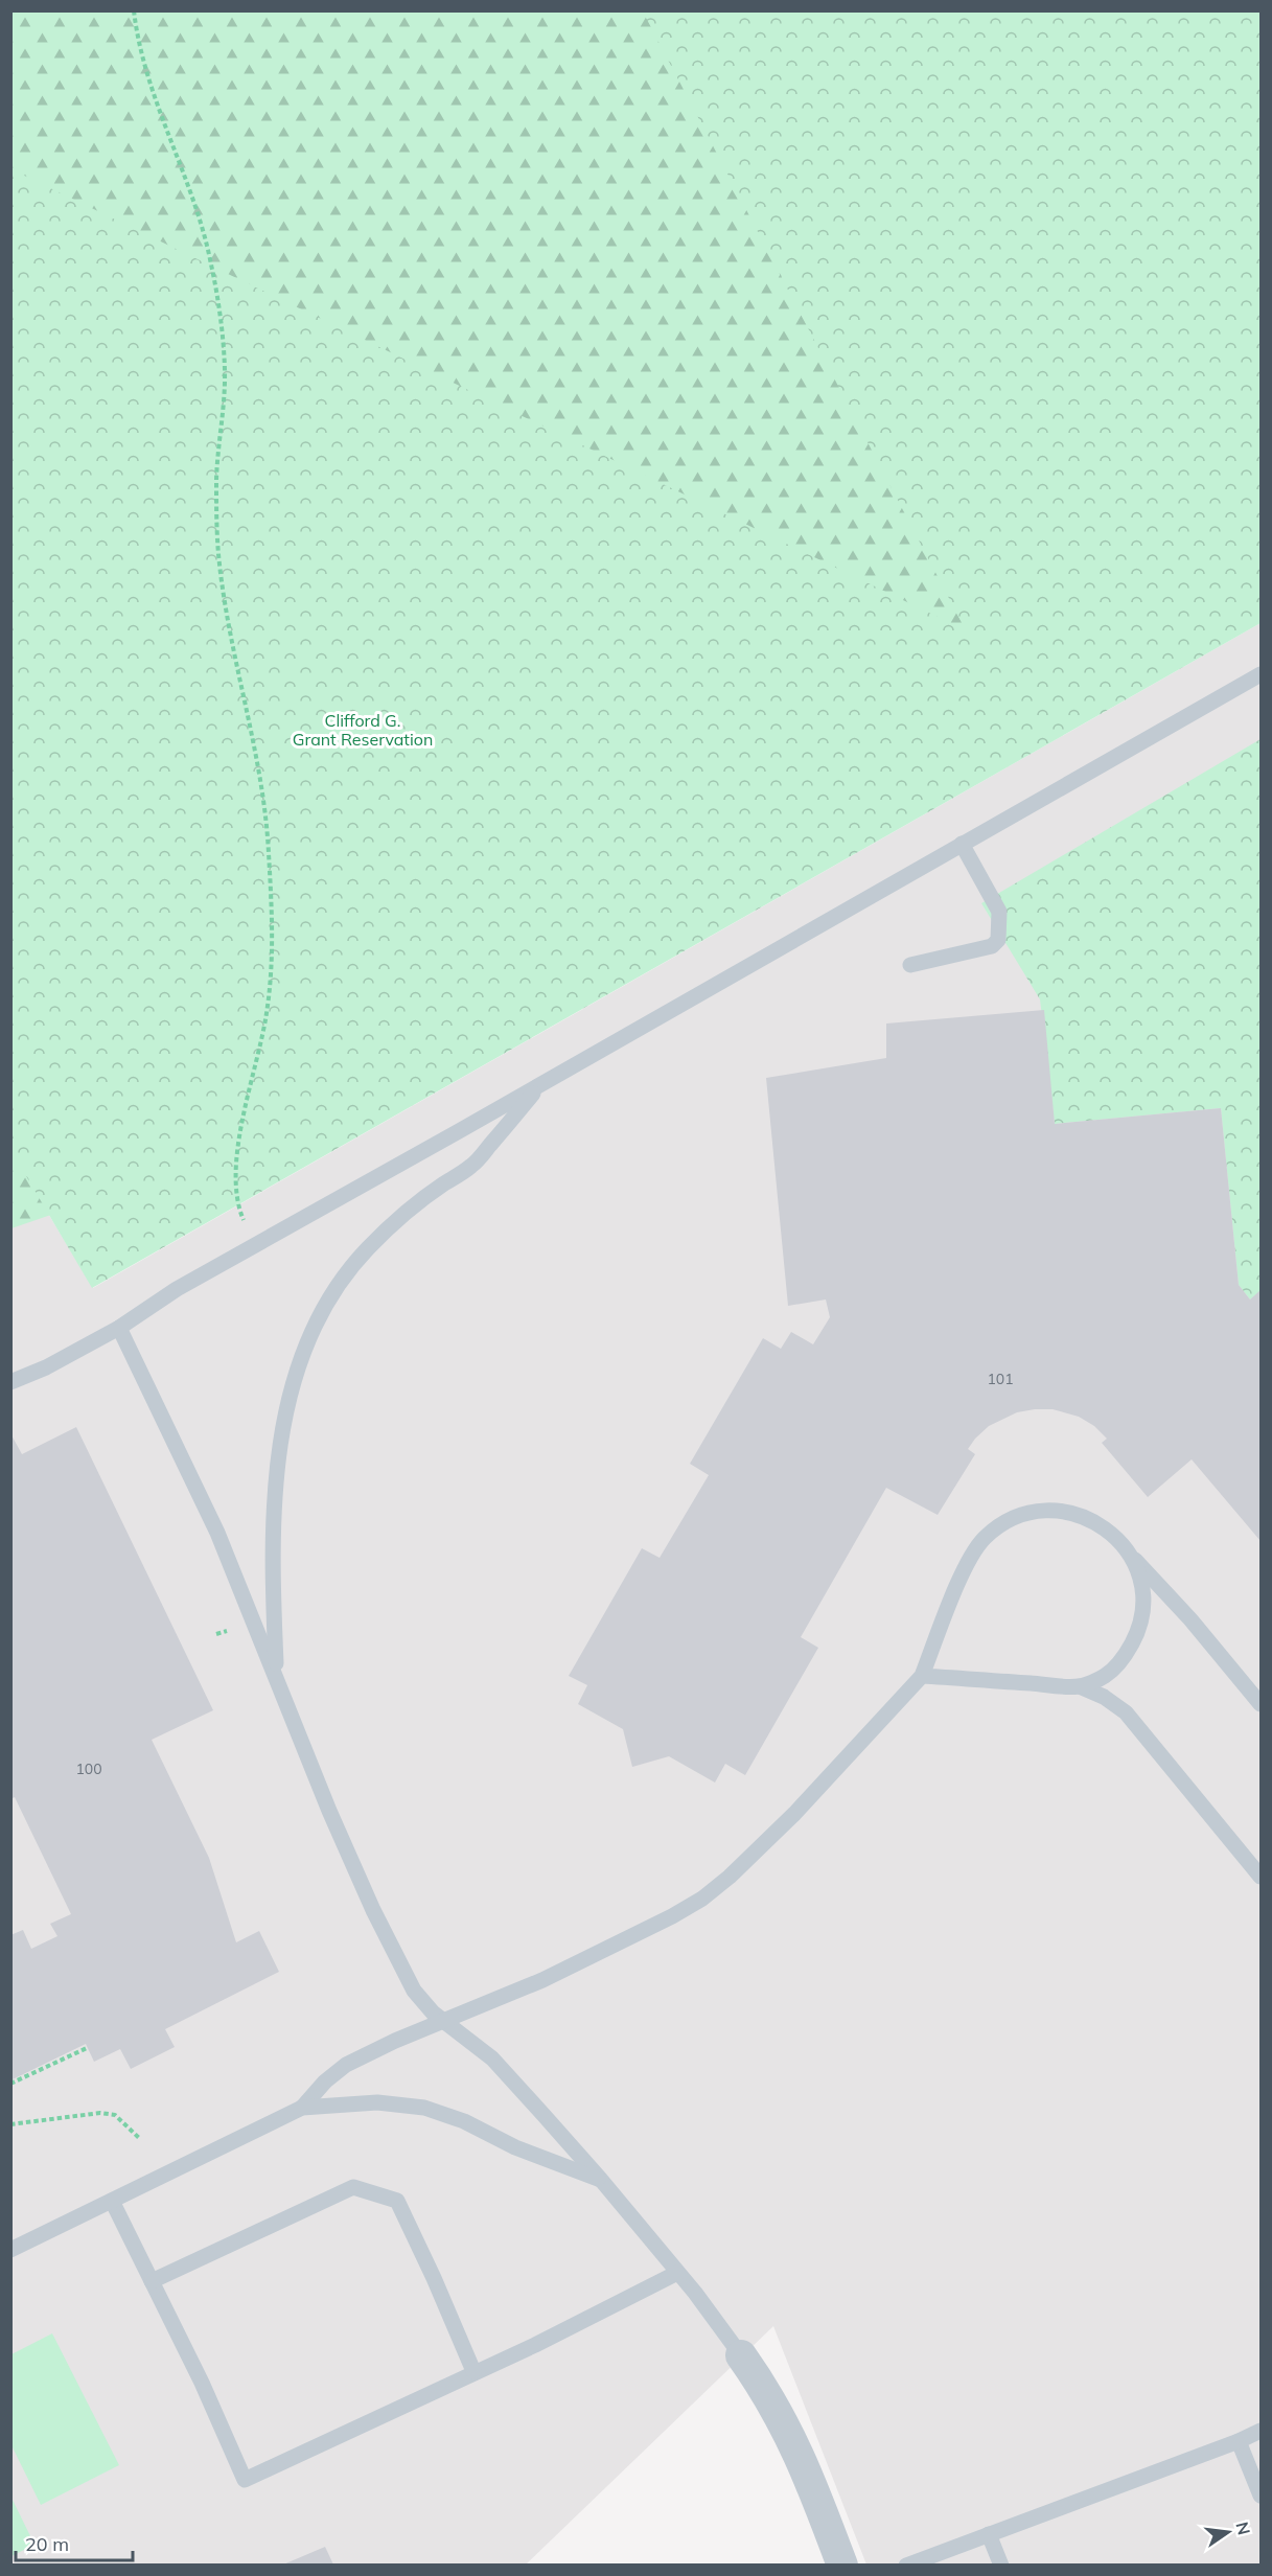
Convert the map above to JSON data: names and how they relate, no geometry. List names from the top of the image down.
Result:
{
  "parks": ["Clifford G. Grant Reservation"],
  "house_numbers": ["101", "100"],
  "scale_bar": "20 m",
  "north": "right"
}
